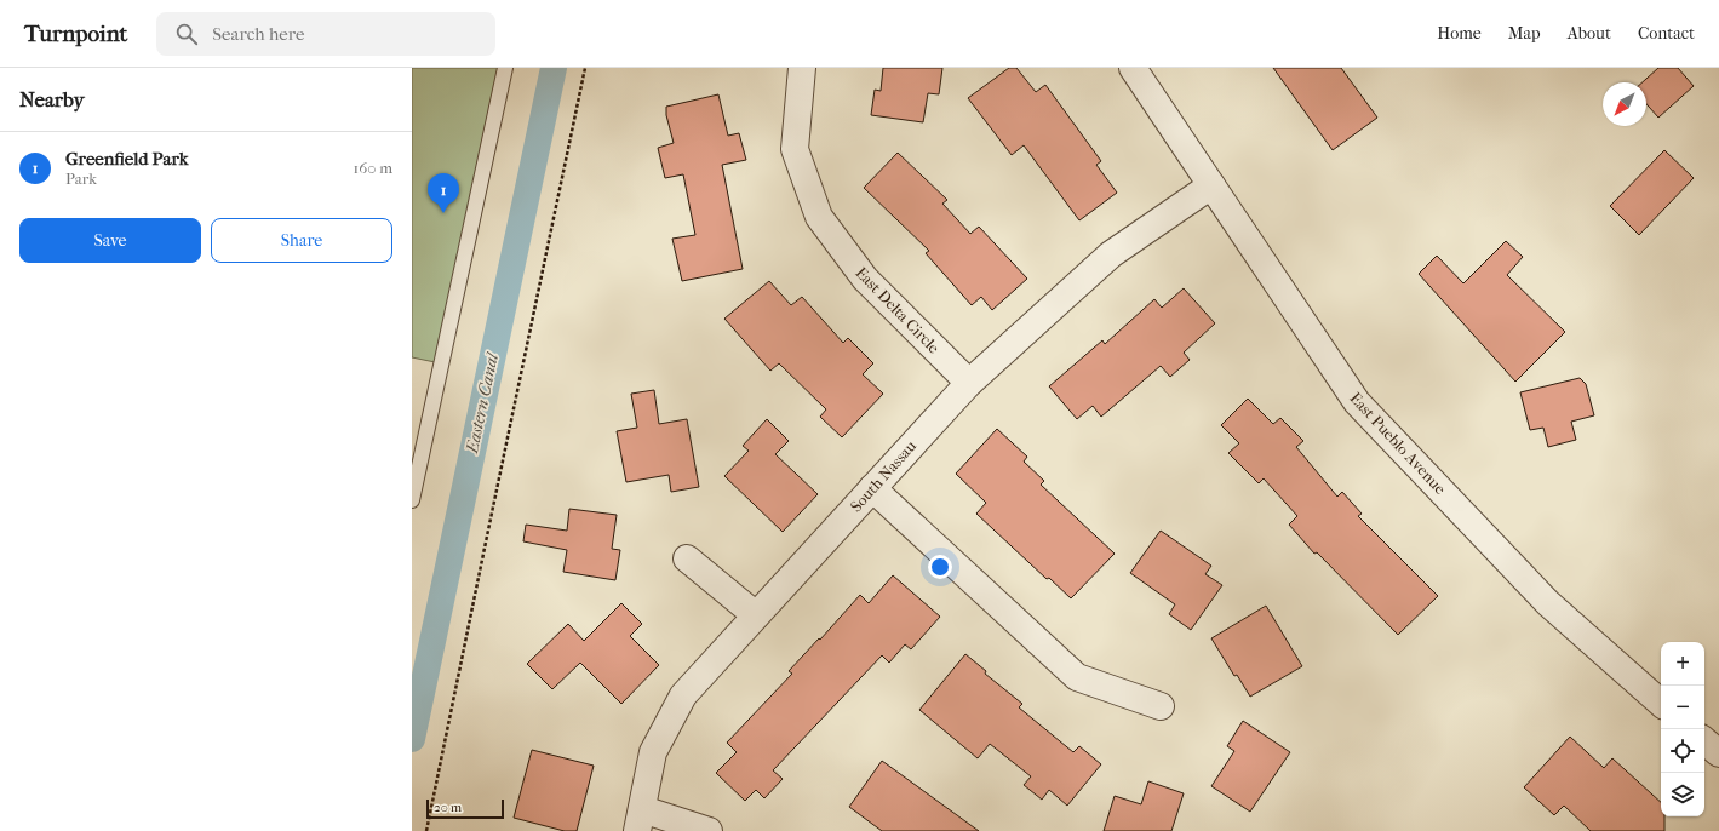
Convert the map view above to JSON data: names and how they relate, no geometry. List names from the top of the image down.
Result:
{
  "streets": {
    "street": ["East Delta Circle", "East Pueblo Avenue", "South Nassau"]
  },
  "crossings": [
    ["East Delta Circle", "South Nassau"],
    ["East Pueblo Avenue", "South Nassau"]
  ],
  "water": ["Eastern Canal"],
  "scale_bar": "20 m",
  "north": "bottom left",
  "page": {
    "header": "Turnpoint",
    "search": "Search here",
    "nav": [
      "Home",
      "Map",
      "About",
      "Contact"
    ],
    "heading": "Nearby",
    "list": [
      {
        "mark": "1",
        "name": "Greenfield Park",
        "note": "Park",
        "value": "160 m"
      }
    ],
    "pins": "1",
    "buttons": ["Save", "Share"],
    "map_buttons": ["+", "−"],
    "scale": "20 m"
  }
}
